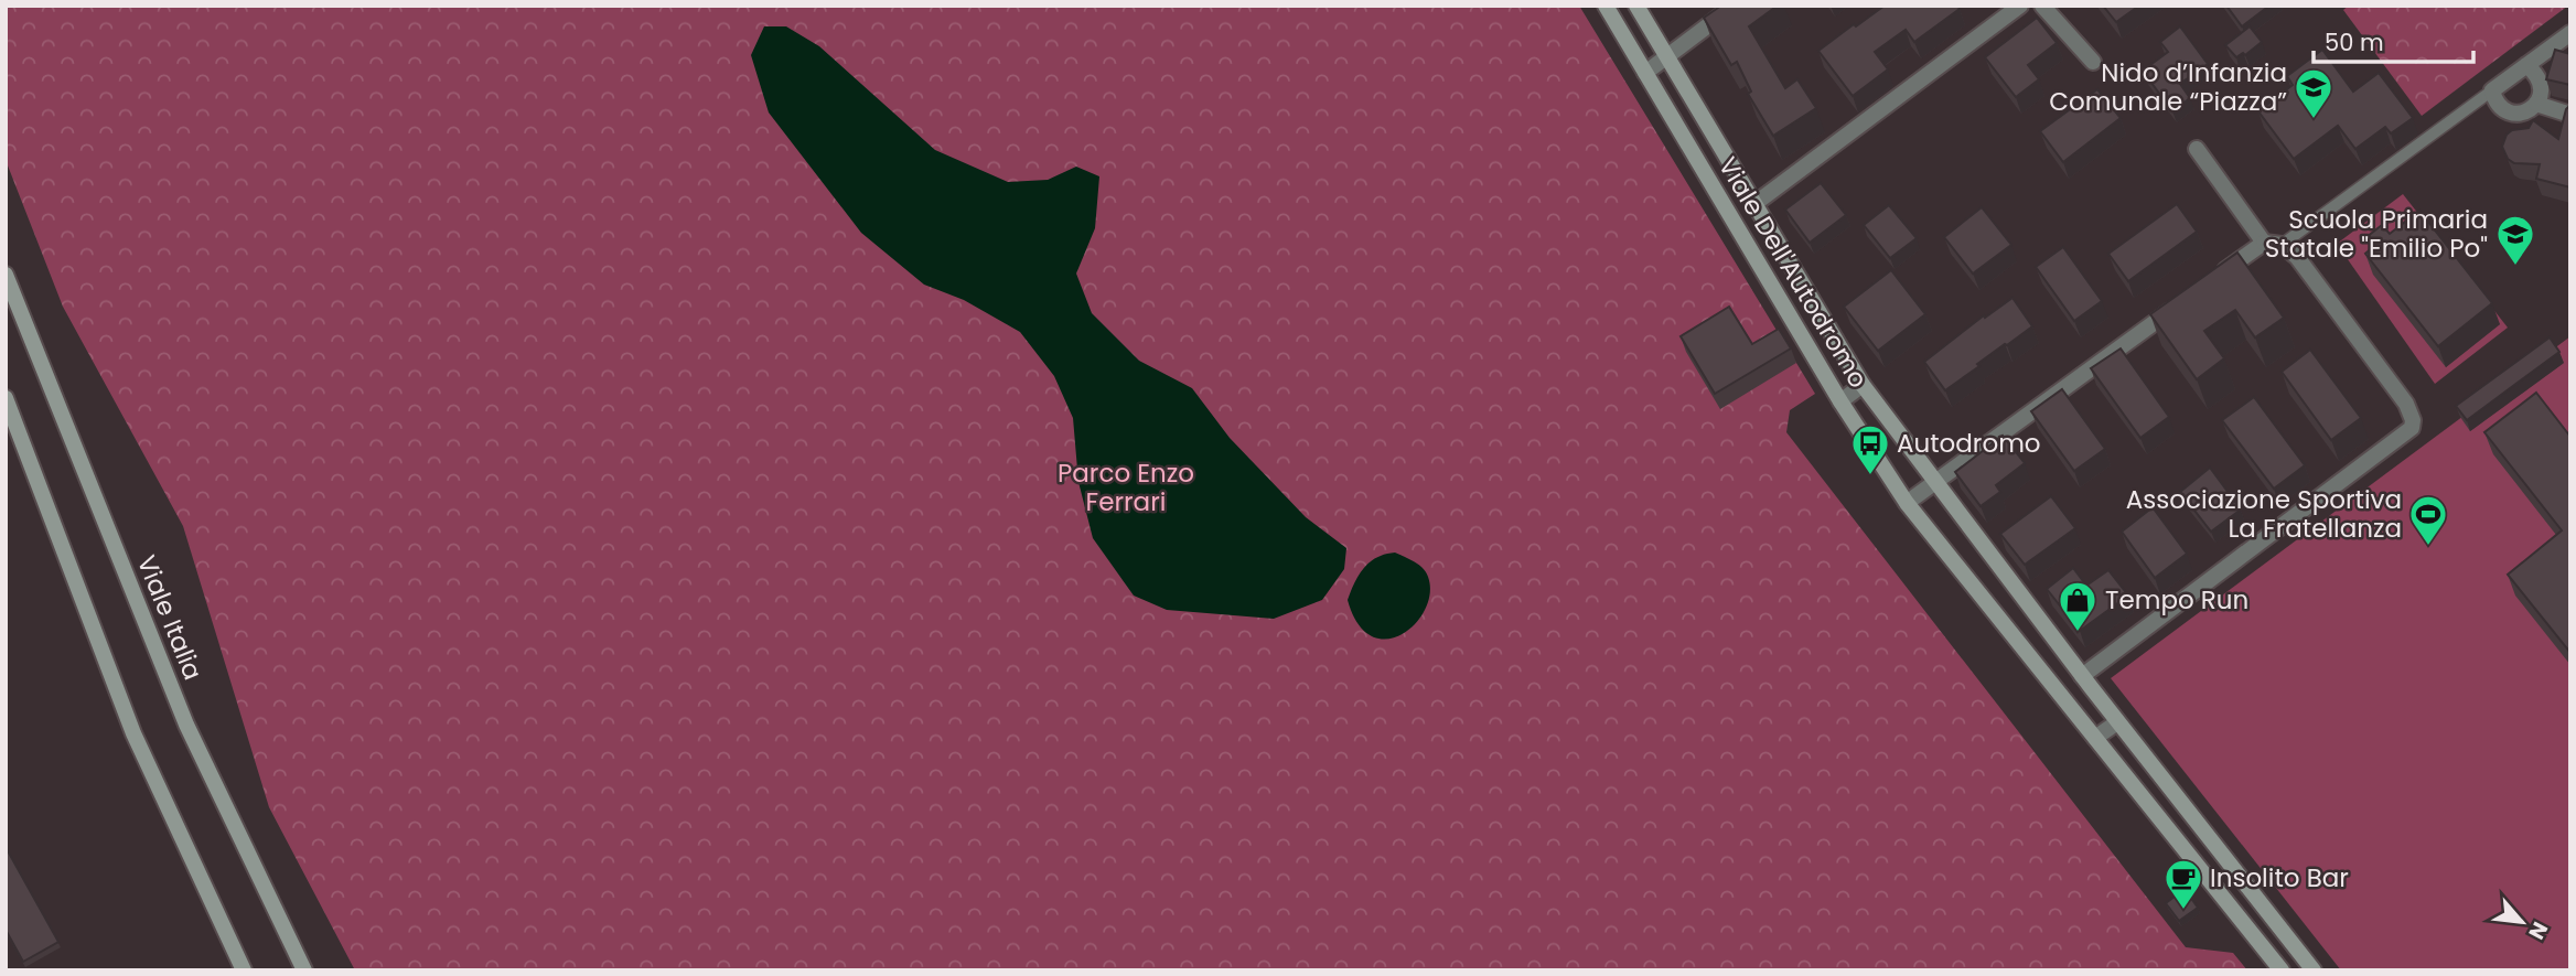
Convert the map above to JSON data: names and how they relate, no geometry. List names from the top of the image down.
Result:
{
  "streets": {
    "street": ["Viale Dell'Autodromo", "Viale Italia"]
  },
  "parks": ["Parco Enzo Ferrari"],
  "places": {
    "school or university": ["Nido d’Infanzia Comunale “Piazza”", "Scuola Primaria Statale \"Emilio Po\""],
    "bus stop": ["Autodromo"],
    "sports": ["Associazione Sportiva La Fratellanza"],
    "shop": ["Tempo Run"],
    "cafe": ["Insolito Bar"]
  },
  "scale_bar": "50 m",
  "north": "bottom right"
}
